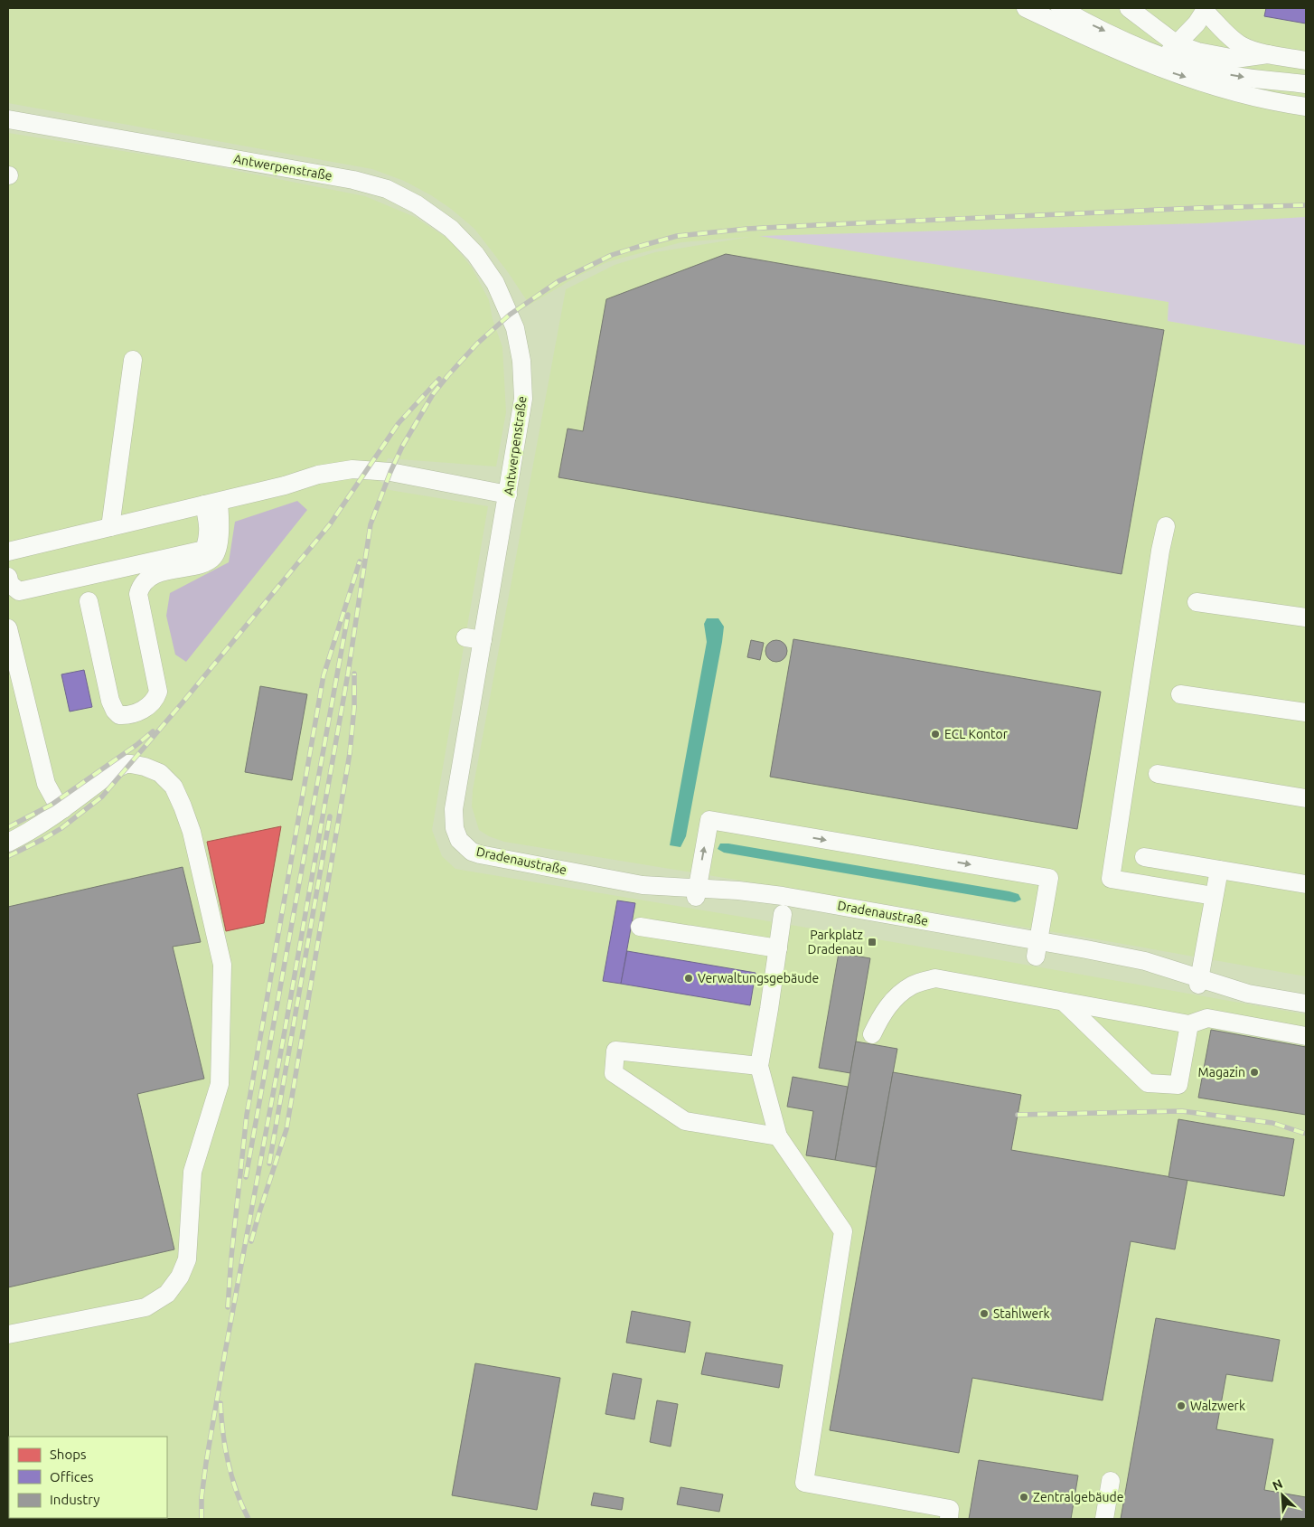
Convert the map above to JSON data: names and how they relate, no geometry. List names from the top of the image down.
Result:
{
  "streets": {
    "street": ["Antwerpenstraße", "Dradenaustraße"]
  },
  "crossings": [
    ["Antwerpenstraße", "Dradenaustraße"]
  ],
  "places": {
    "other": [
      "ECL Kontor",
      "Verwaltungsgebäude",
      "Magazin",
      "Stahlwerk",
      "Walzwerk",
      "Zentralgebäude"
    ],
    "transit": ["Parkplatz Dradenau"]
  },
  "legend": ["Shops", "Offices", "Industry"],
  "north": "top left"
}
